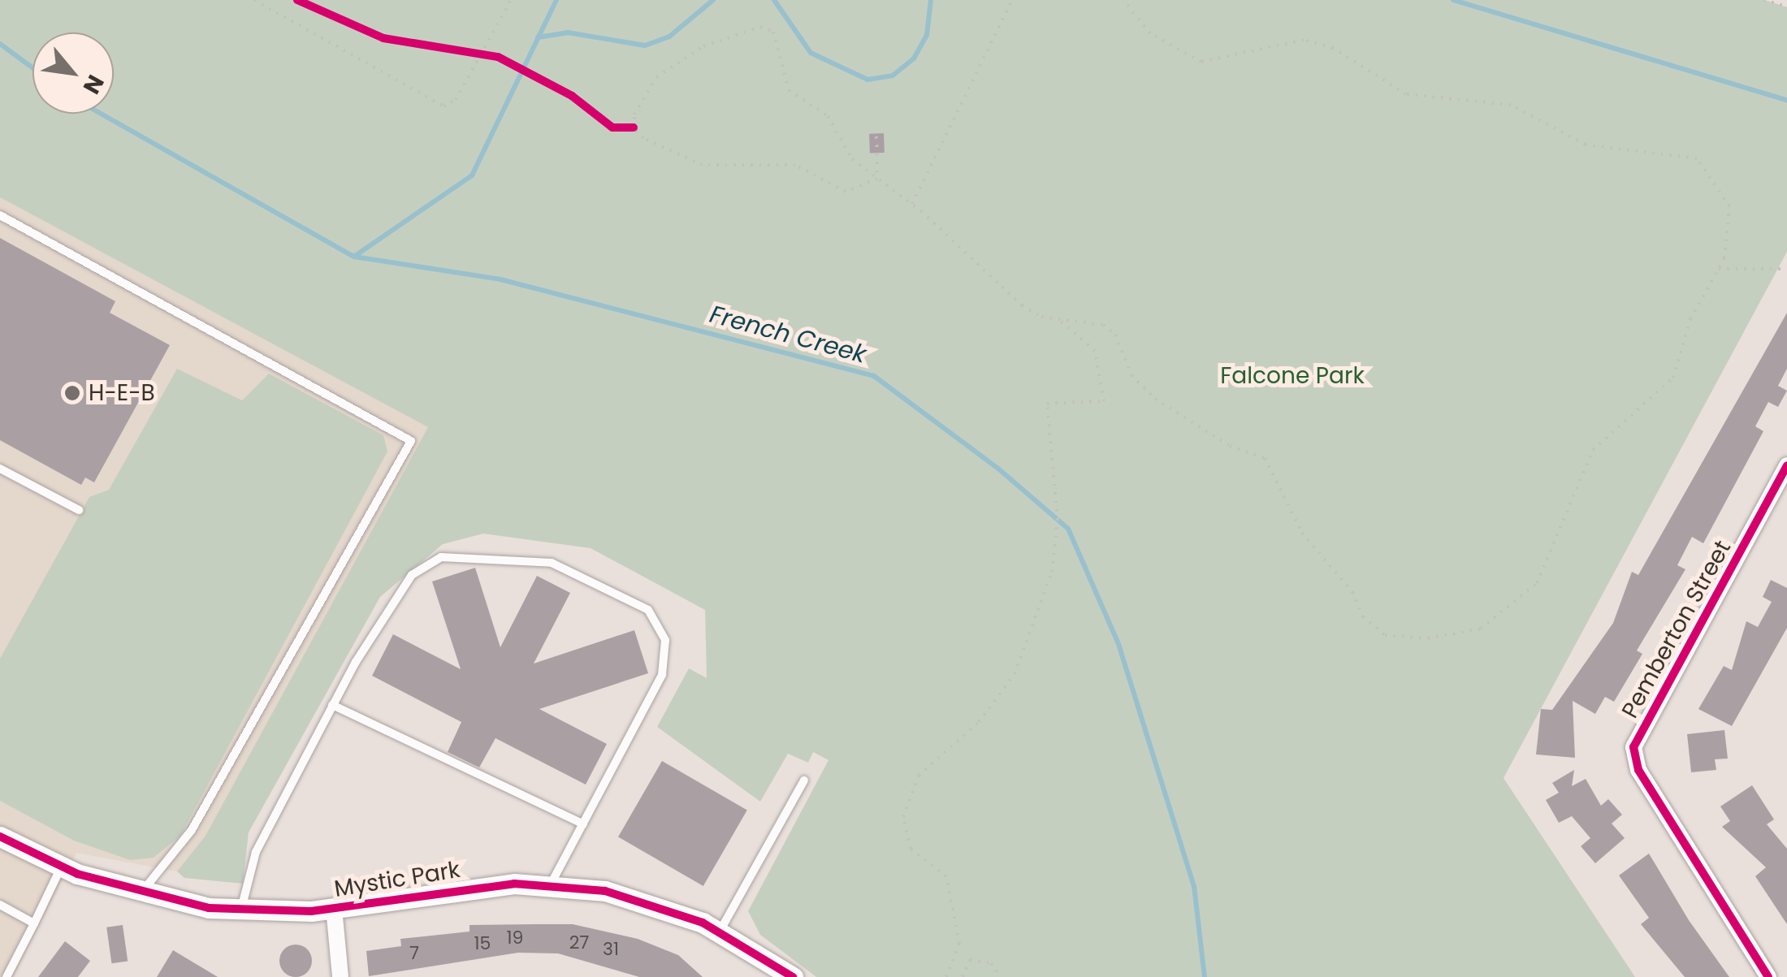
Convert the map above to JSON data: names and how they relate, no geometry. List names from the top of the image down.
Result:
{
  "streets": {
    "street": ["Pemberton Street", "Mystic Park"]
  },
  "water": ["French Creek"],
  "parks": ["Falcone Park"],
  "places": ["H-E-B"],
  "house_numbers": [
    "19",
    "27",
    "15",
    "31",
    "7"
  ],
  "north": "bottom right"
}
